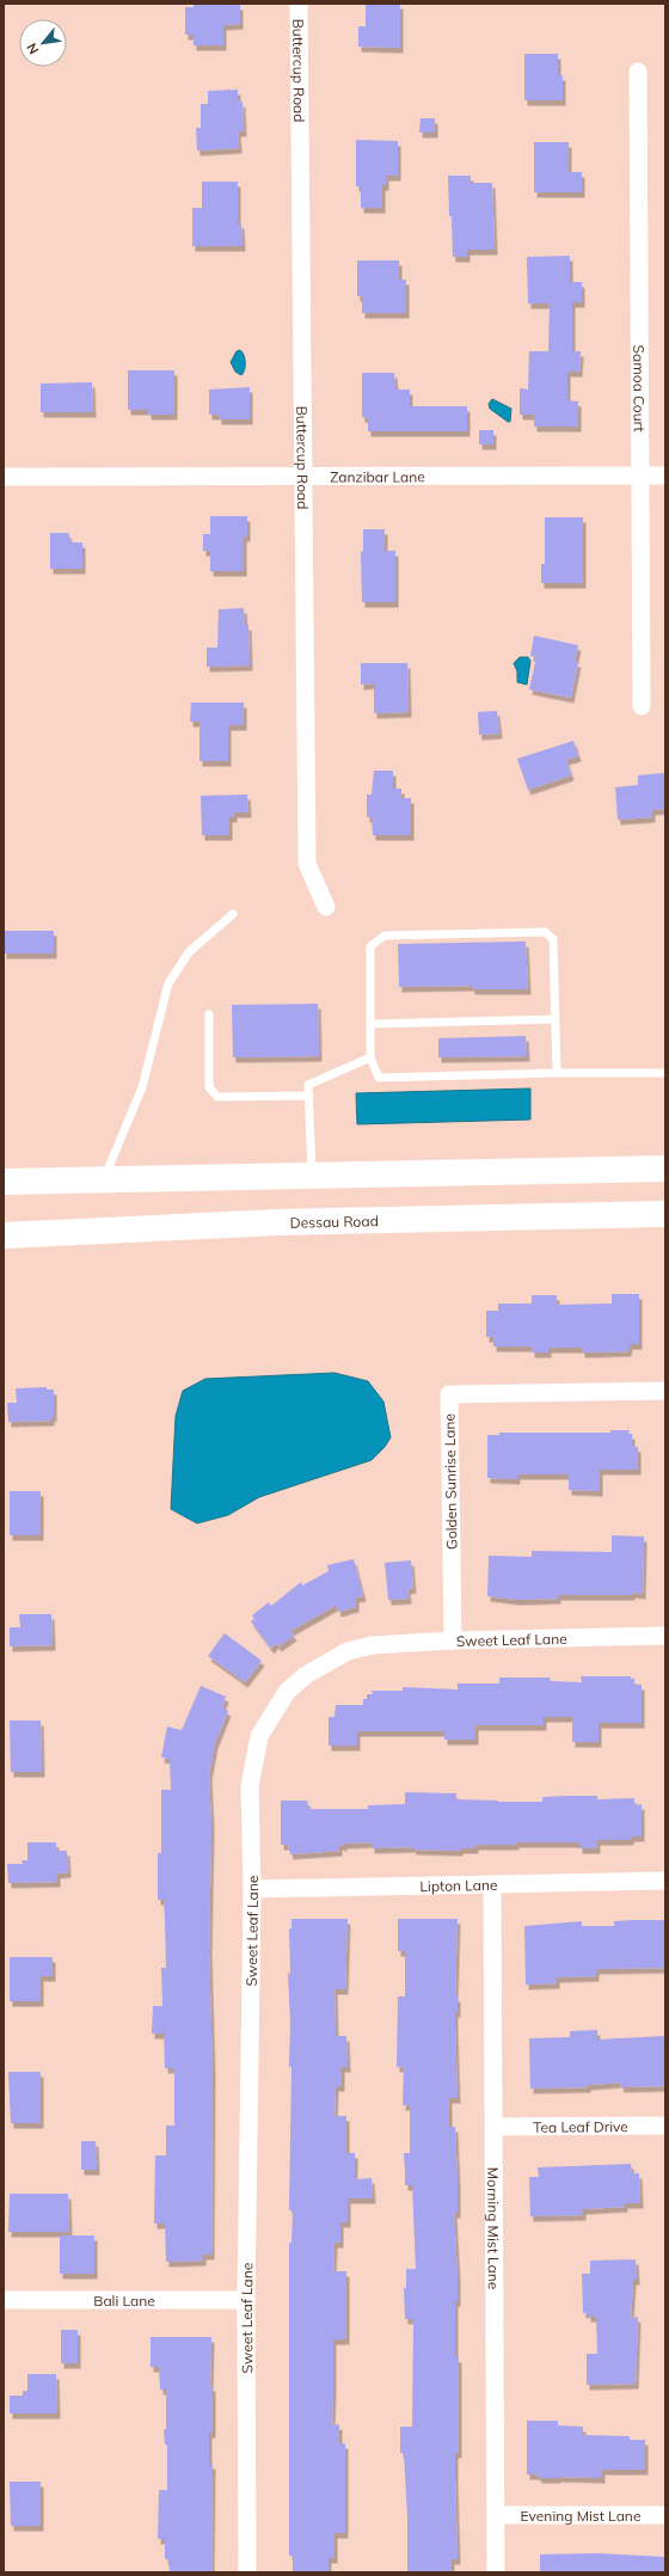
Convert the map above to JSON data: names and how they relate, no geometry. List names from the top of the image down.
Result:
{
  "streets": {
    "main road": ["Dessau Road"],
    "street": [
      "Buttercup Road",
      "Samoa Court",
      "Zanzibar Lane",
      "Golden Sunrise Lane",
      "Sweet Leaf Lane",
      "Lipton Lane",
      "Tea Leaf Drive",
      "Morning Mist Lane",
      "Bali Lane",
      "Evening Mist Lane"
    ]
  },
  "crossings": [
    ["Buttercup Road", "Zanzibar Lane"],
    ["Samoa Court", "Zanzibar Lane"],
    ["Golden Sunrise Lane", "Sweet Leaf Lane"],
    ["Sweet Leaf Lane", "Lipton Lane"],
    ["Sweet Leaf Lane", "Bali Lane"],
    ["Lipton Lane", "Morning Mist Lane"],
    ["Tea Leaf Drive", "Morning Mist Lane"],
    ["Morning Mist Lane", "Evening Mist Lane"]
  ],
  "north": "bottom left"
}
